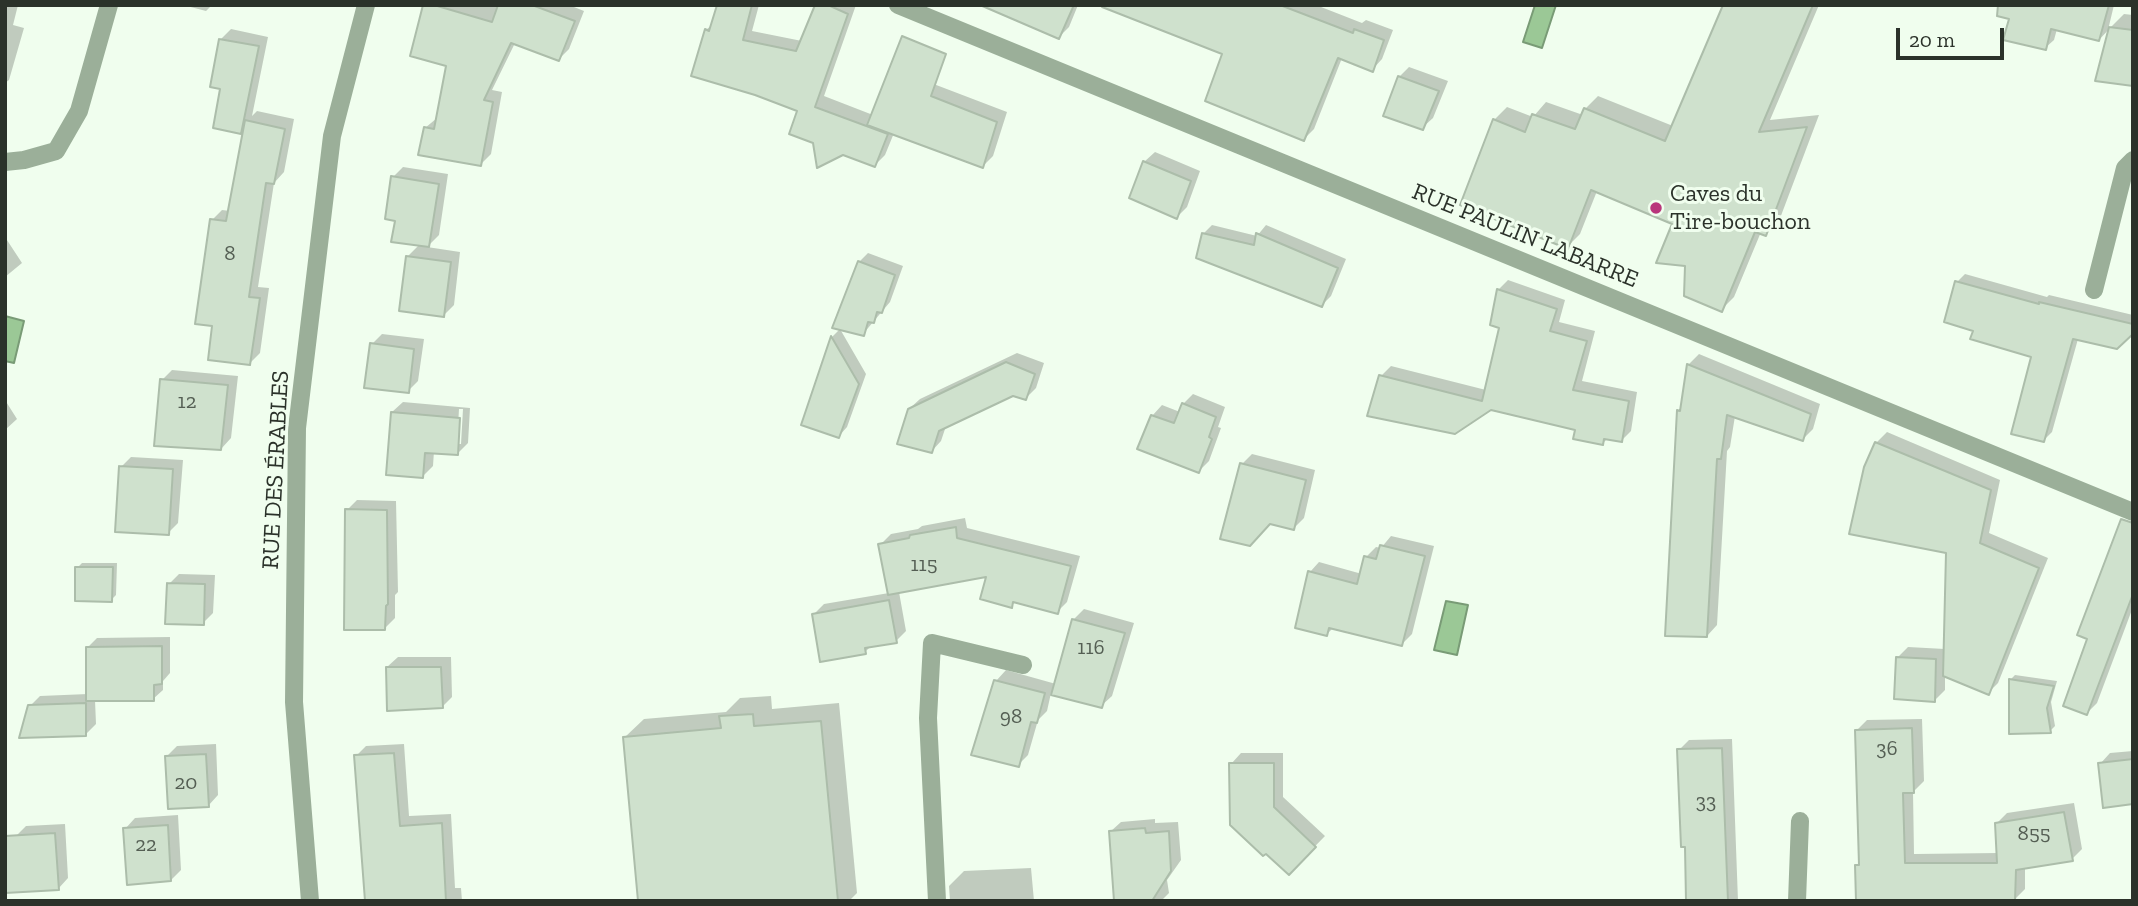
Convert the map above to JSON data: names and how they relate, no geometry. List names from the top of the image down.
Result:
{
  "streets": {
    "street": ["RUE PAULIN LABARRE", "RUE DES ÉRABLES"]
  },
  "places": ["Caves du Tire-bouchon"],
  "house_numbers": [
    "8",
    "12",
    "115",
    "116",
    "98",
    "36",
    "20",
    "33",
    "855",
    "22"
  ],
  "scale_bar": "20 m"
}
